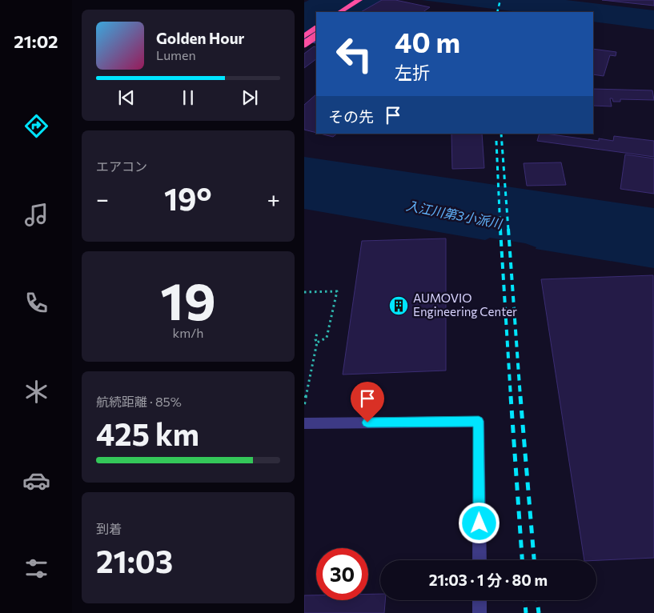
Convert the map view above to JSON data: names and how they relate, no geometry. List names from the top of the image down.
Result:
{
  "water": ["入江川第3小派川"],
  "places": {
    "building": ["AUMOVIO Engineering Center"]
  },
  "page": {
    "tabs": "21:02",
    "turn": ["40 m", "左折"],
    "song": ["Golden Hour", "Lumen"],
    "then": "その先",
    "tile": [
      "エアコン",
      ["19", "km/h"],
      ["航続距離 · 85%", "425 km"],
      ["到着", "21:03"]
    ],
    "heat": ["−", "19°", "+"],
    "limit": "30",
    "trip": "21:03 · 1 分 · 80 m"
  }
}
